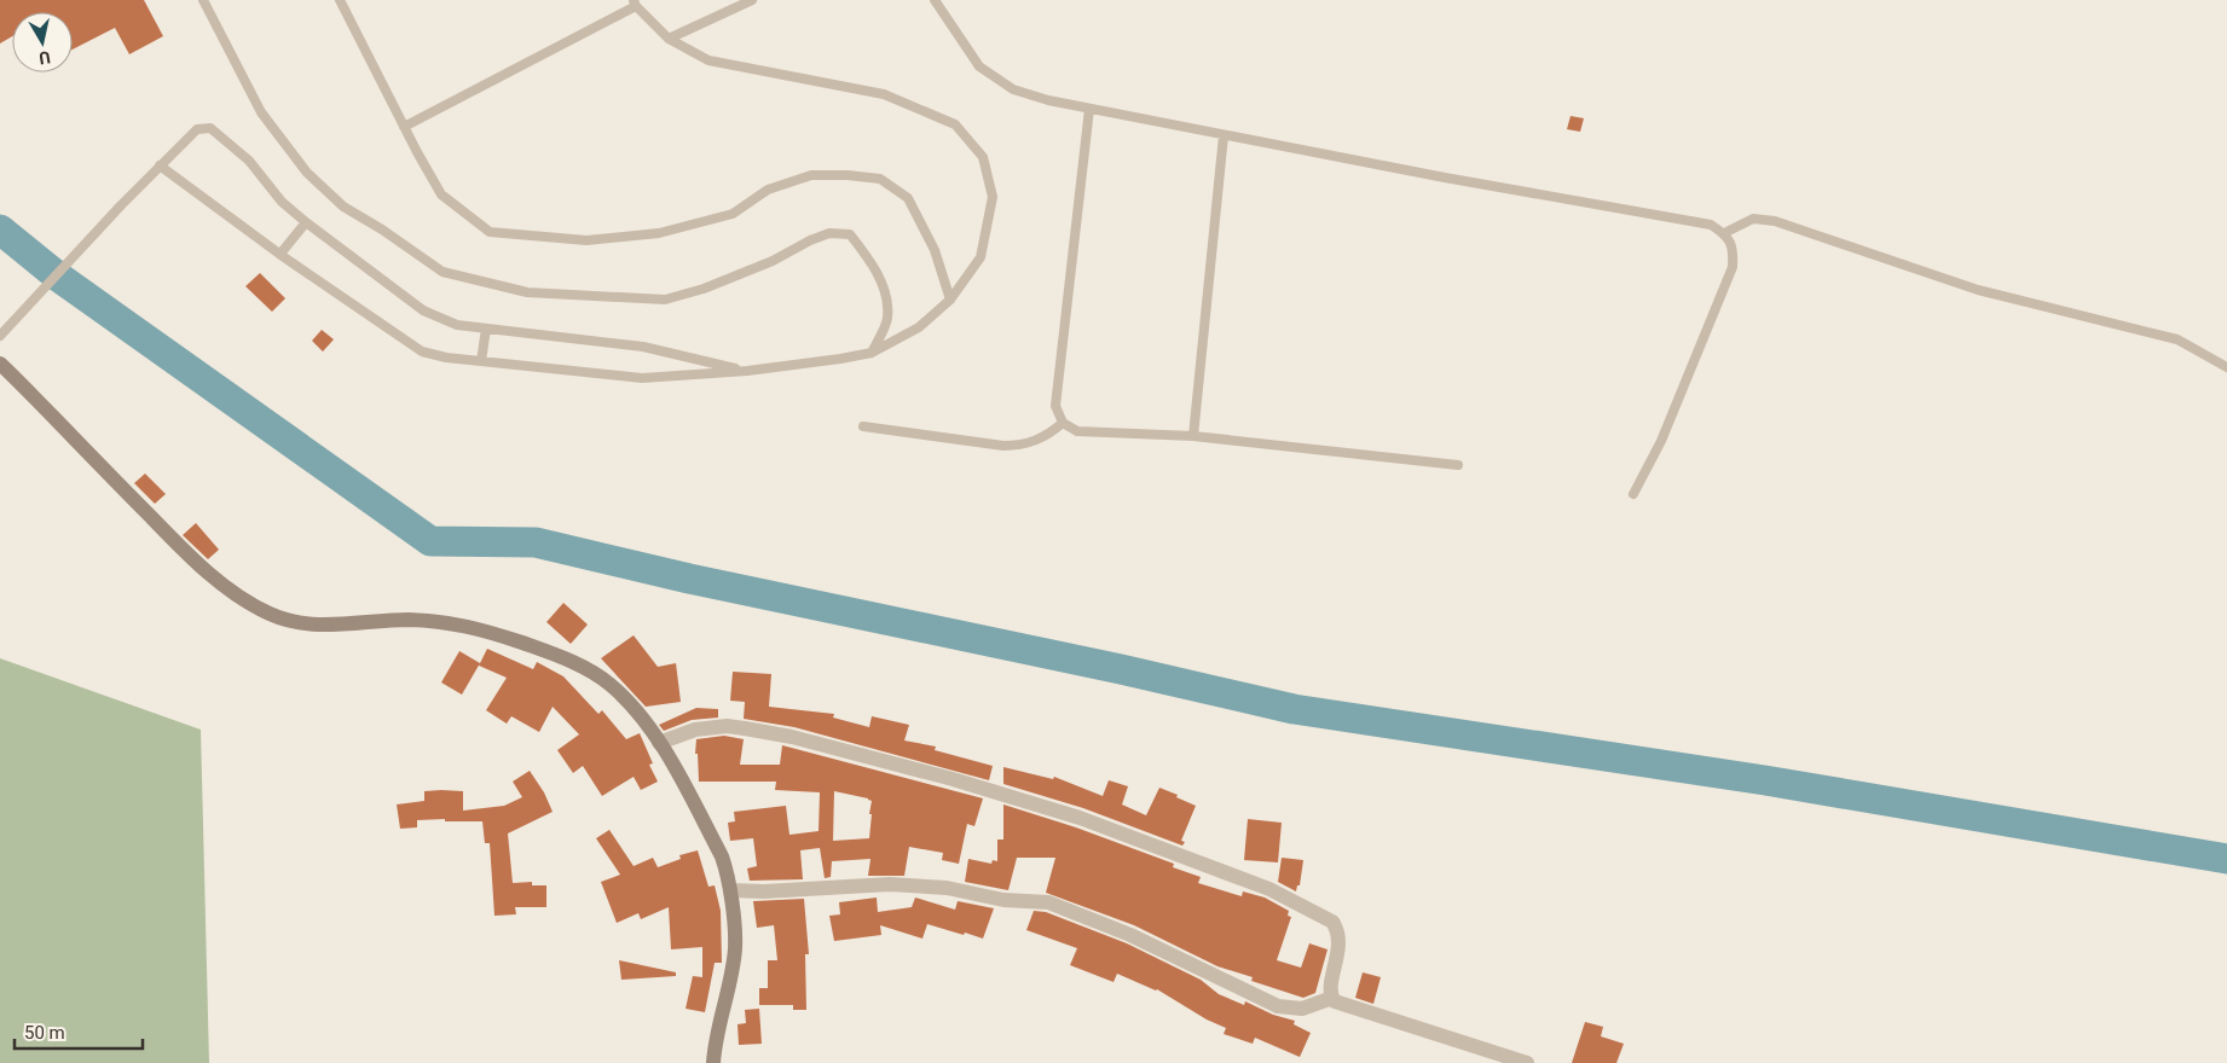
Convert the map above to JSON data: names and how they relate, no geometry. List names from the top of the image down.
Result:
{
  "scale_bar": "50 m",
  "north": "bottom"
}
